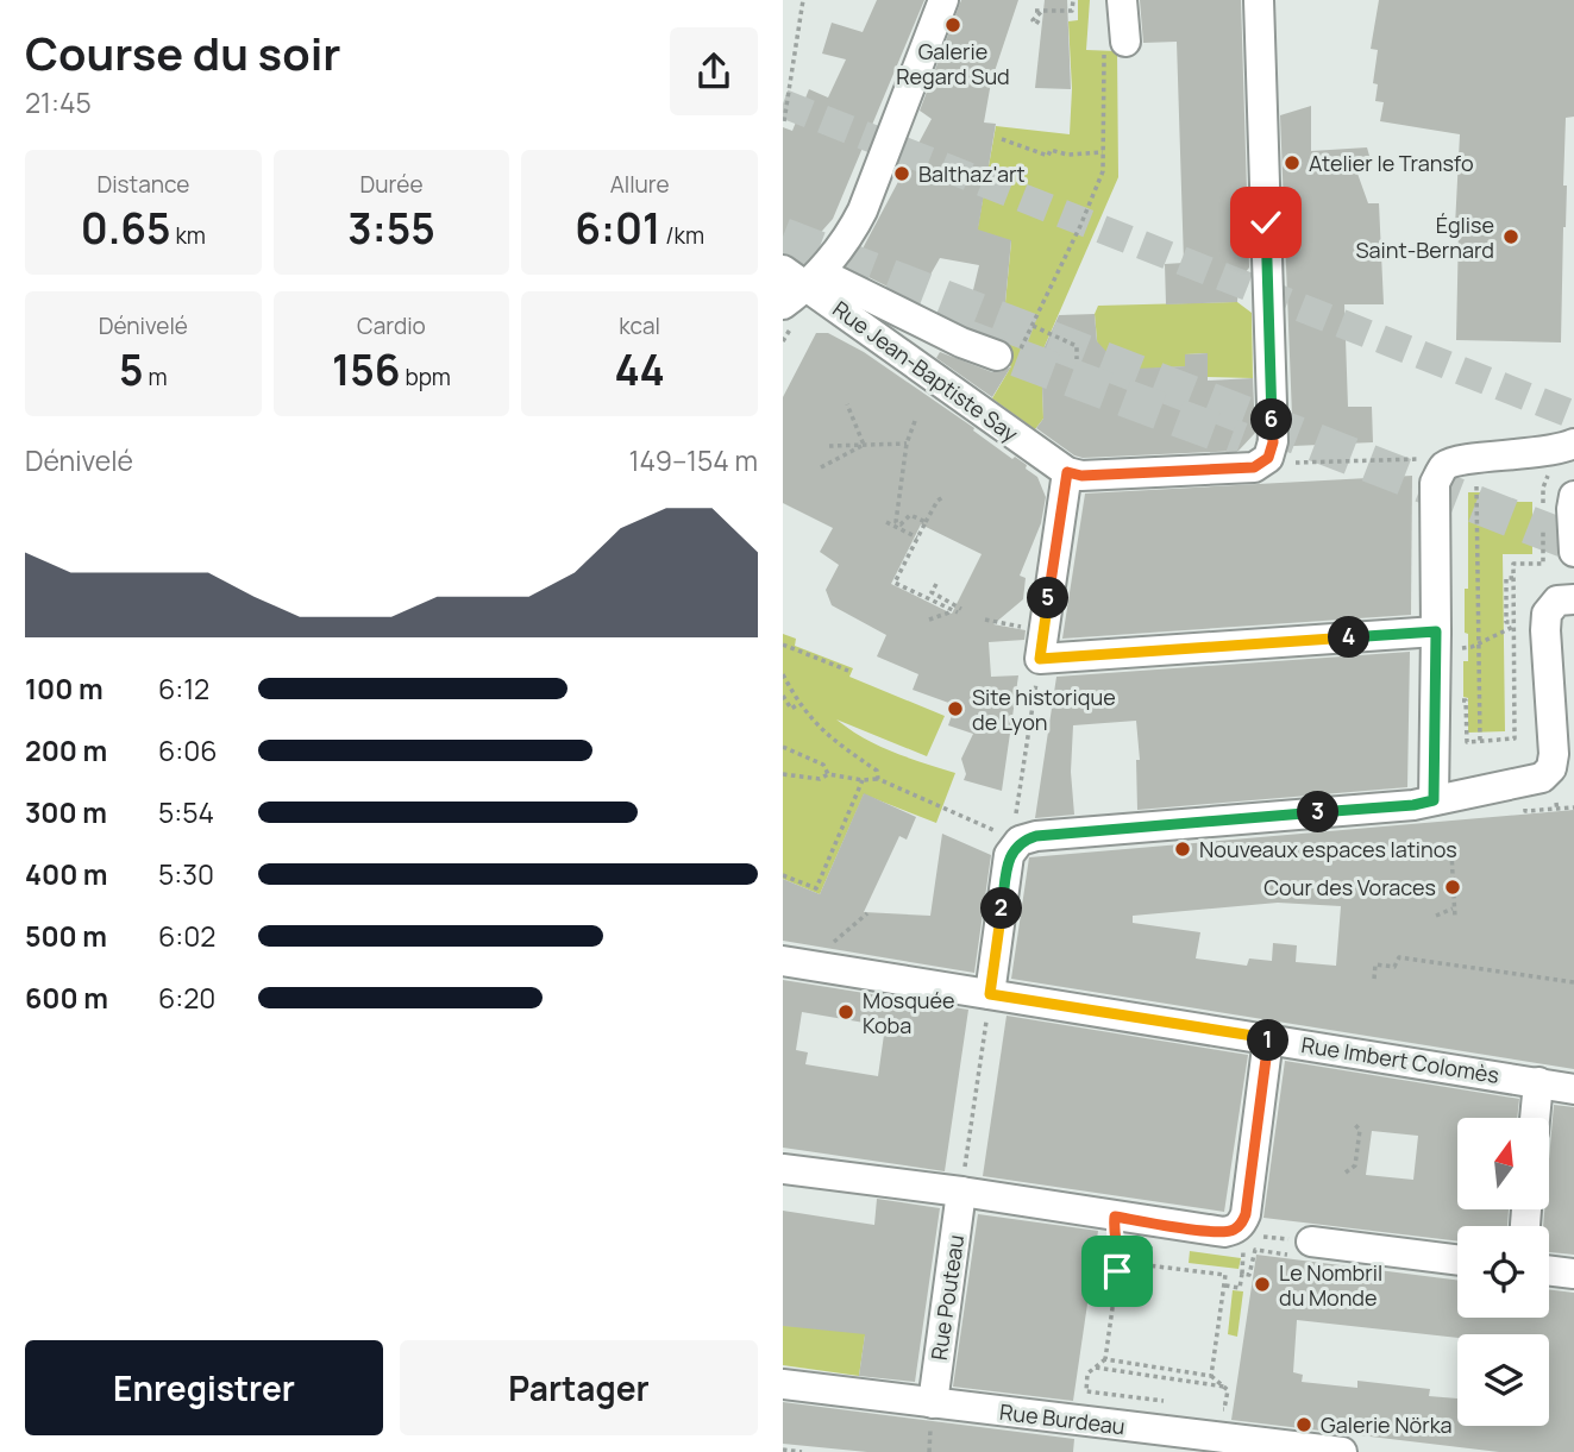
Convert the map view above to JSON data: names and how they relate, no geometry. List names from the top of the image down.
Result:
{
  "streets": {
    "street": [
      "Rue Jean-Baptiste Say",
      "Rue Imbert Colomès",
      "Rue Pouteau",
      "Rue Burdeau"
    ]
  },
  "crossings": [
    ["Rue Pouteau", "Rue Burdeau"]
  ],
  "places": [
    "Galerie Regard Sud",
    "Atelier le Transfo",
    "Balthaz'art",
    "Église Saint-Bernard",
    "Site historique de Lyon",
    "Nouveaux espaces latinos",
    "Cour des Voraces",
    "Mosquée Koba",
    "Le Nombril du Monde",
    "Galerie Nörka"
  ],
  "north": "top",
  "page": {
    "heading": ["Course du soir", "21:45"],
    "stats": [
      ["Distance", "0.65 km"],
      ["Durée", "3:55"],
      ["Allure", "6:01 /km"],
      ["Dénivelé", "5 m"],
      ["Cardio", "156 bpm"],
      ["kcal", "44"]
    ],
    "pins": [
      "6",
      "5",
      "4",
      "3",
      "2",
      "1"
    ],
    "chart": ["Dénivelé", "149–154 m"],
    "list": [
      {
        "name": "100 m",
        "note": "6:12"
      },
      {
        "name": "200 m",
        "note": "6:06"
      },
      {
        "name": "300 m",
        "note": "5:54"
      },
      {
        "name": "400 m",
        "note": "5:30"
      },
      {
        "name": "500 m",
        "note": "6:02"
      },
      {
        "name": "600 m",
        "note": "6:20"
      }
    ],
    "buttons": ["Enregistrer", "Partager"]
  }
}
